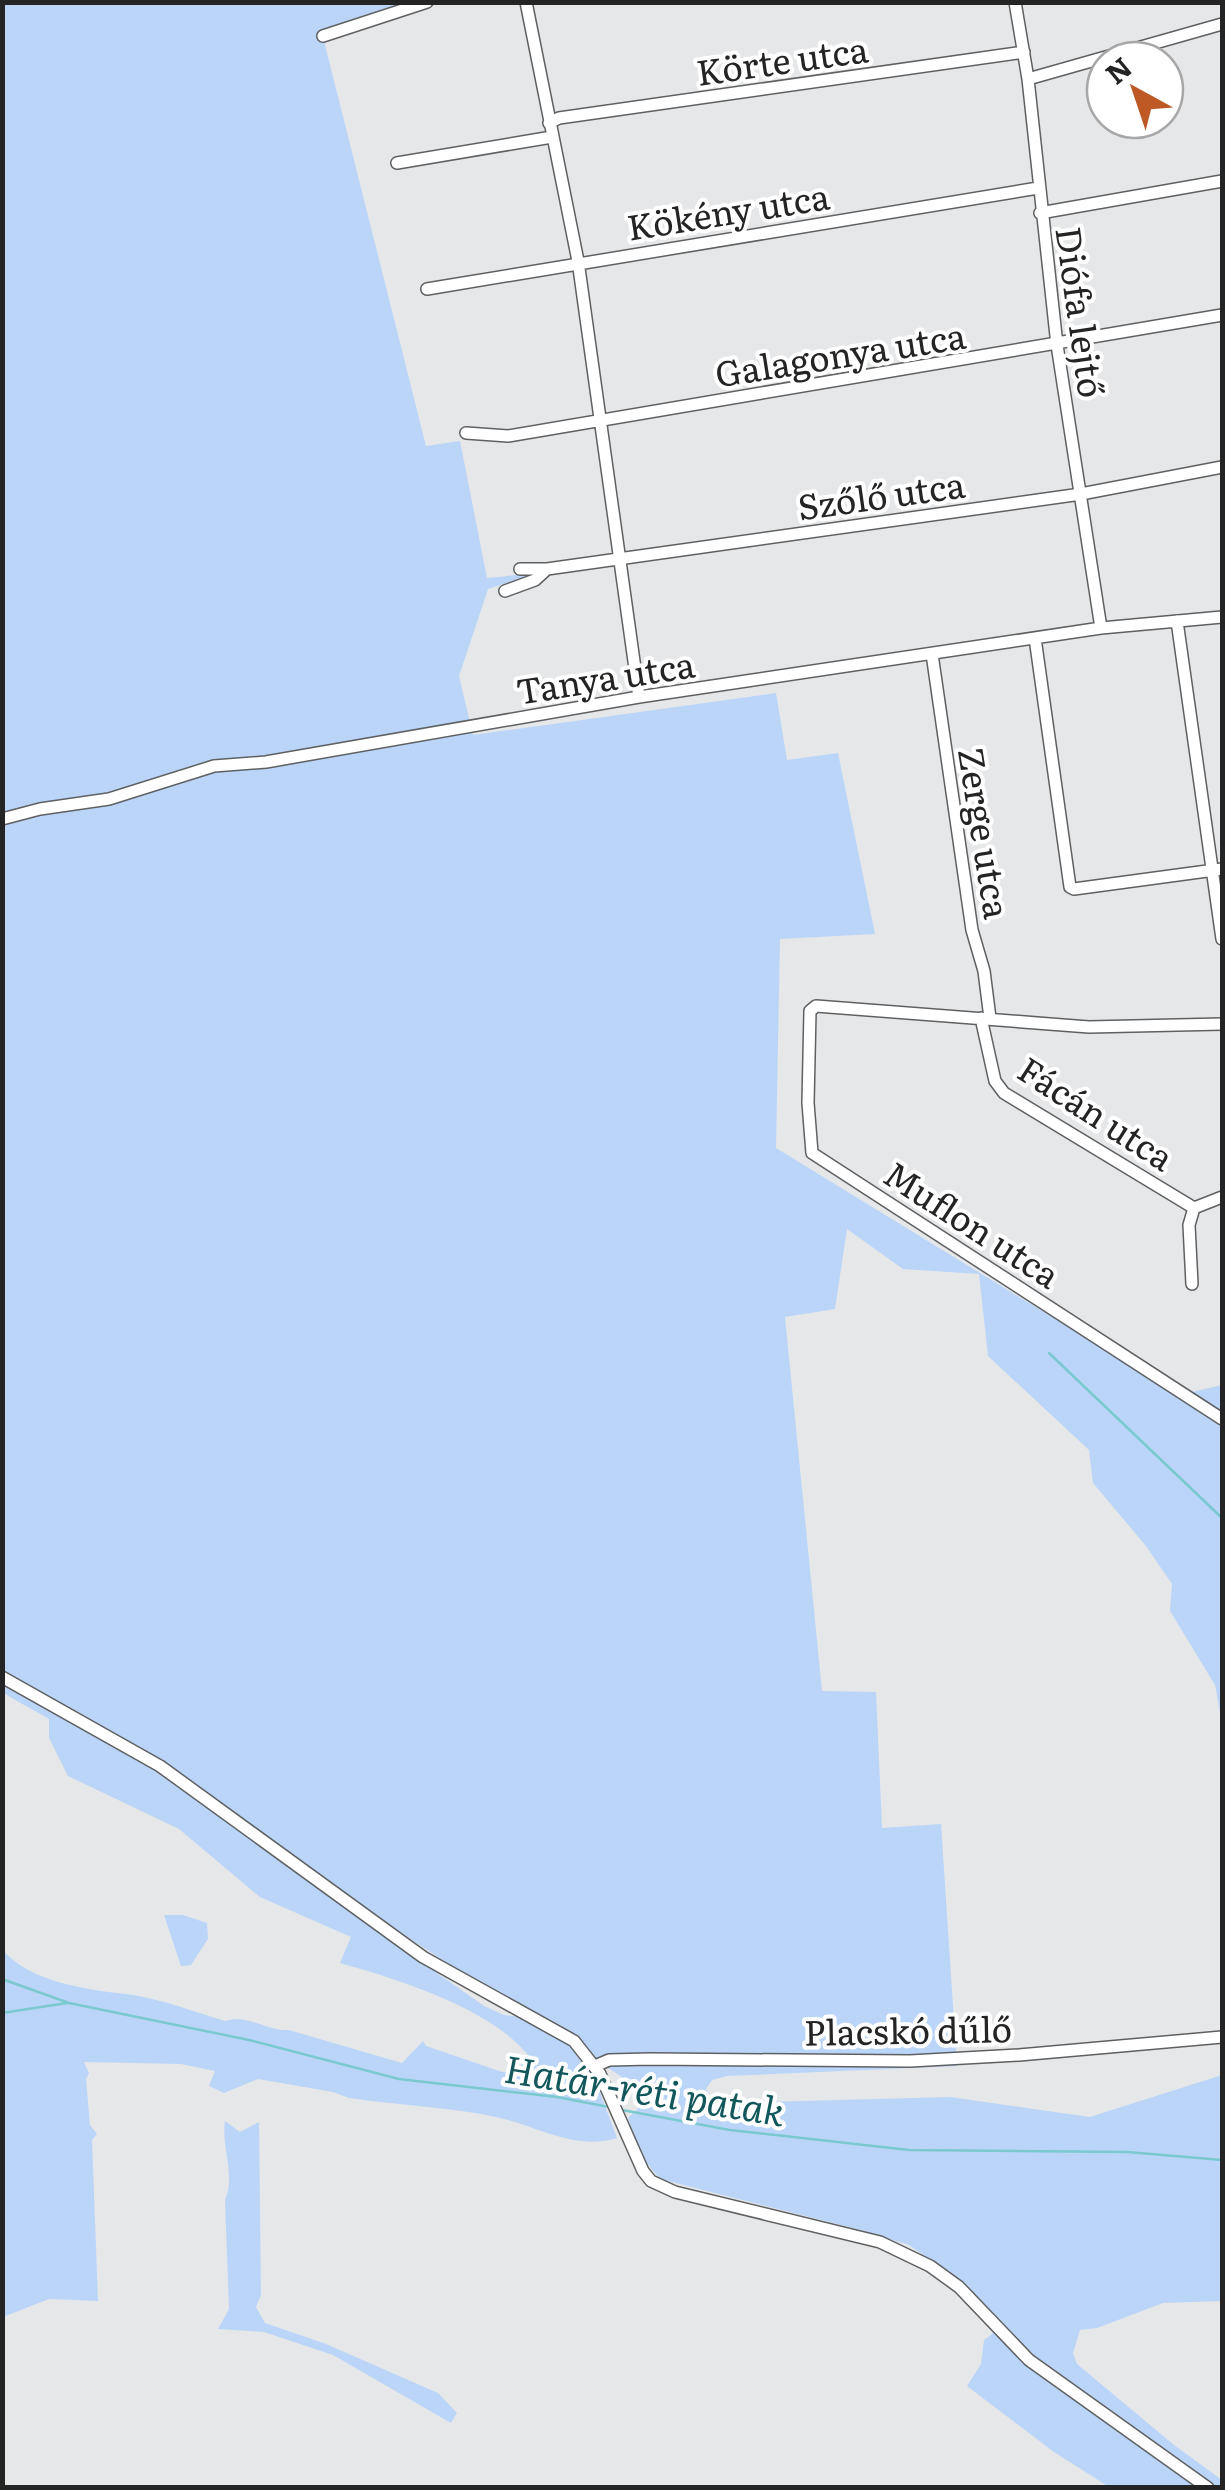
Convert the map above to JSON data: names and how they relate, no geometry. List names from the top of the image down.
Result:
{
  "streets": {
    "street": [
      "Körte utca",
      "Kökény utca",
      "Diófa lejtő",
      "Galagonya utca",
      "Szőlő utca",
      "Tanya utca",
      "Zerge utca",
      "Fácán utca",
      "Muflon utca",
      "Placskó dűlő"
    ]
  },
  "crossings": [
    ["Körte utca", "Diófa lejtő"],
    ["Kökény utca", "Diófa lejtő"],
    ["Diófa lejtő", "Galagonya utca"],
    ["Diófa lejtő", "Szőlő utca"],
    ["Diófa lejtő", "Tanya utca"],
    ["Tanya utca", "Zerge utca"],
    ["Zerge utca", "Fácán utca"],
    ["Zerge utca", "Muflon utca"],
    ["Fácán utca", "Muflon utca"]
  ],
  "water": ["Határ-réti patak"],
  "north": "top left"
}
